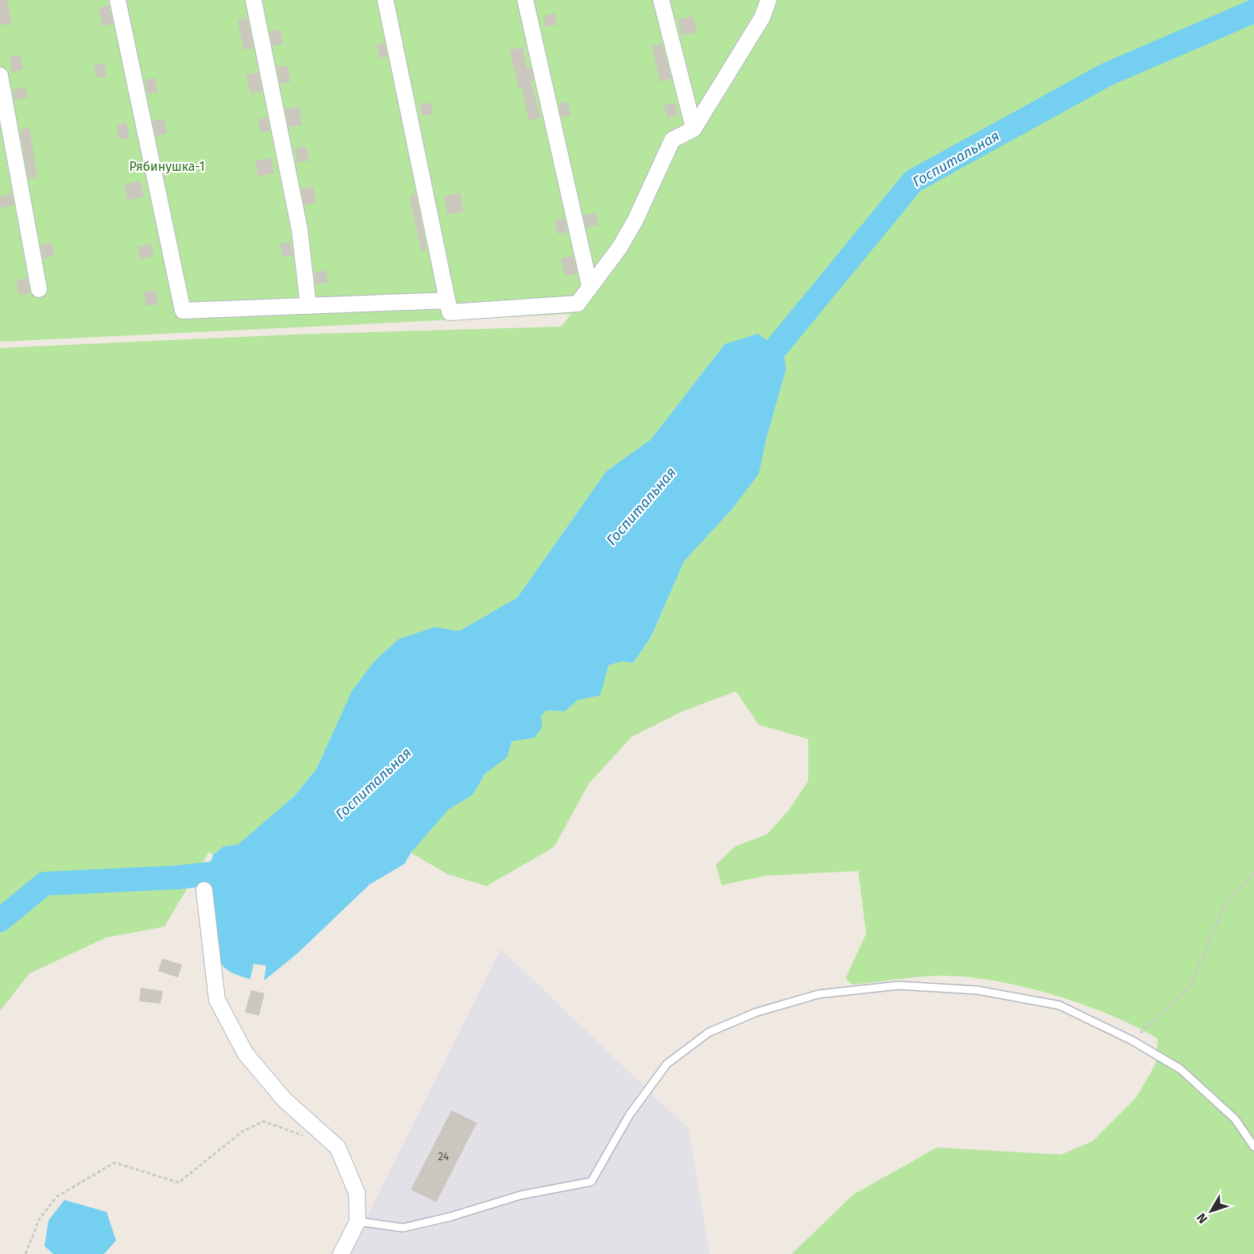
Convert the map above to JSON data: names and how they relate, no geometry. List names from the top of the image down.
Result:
{
  "water": ["Госпитальная"],
  "parks": ["Рябинушка-1"],
  "house_numbers": ["24"],
  "north": "bottom left"
}
